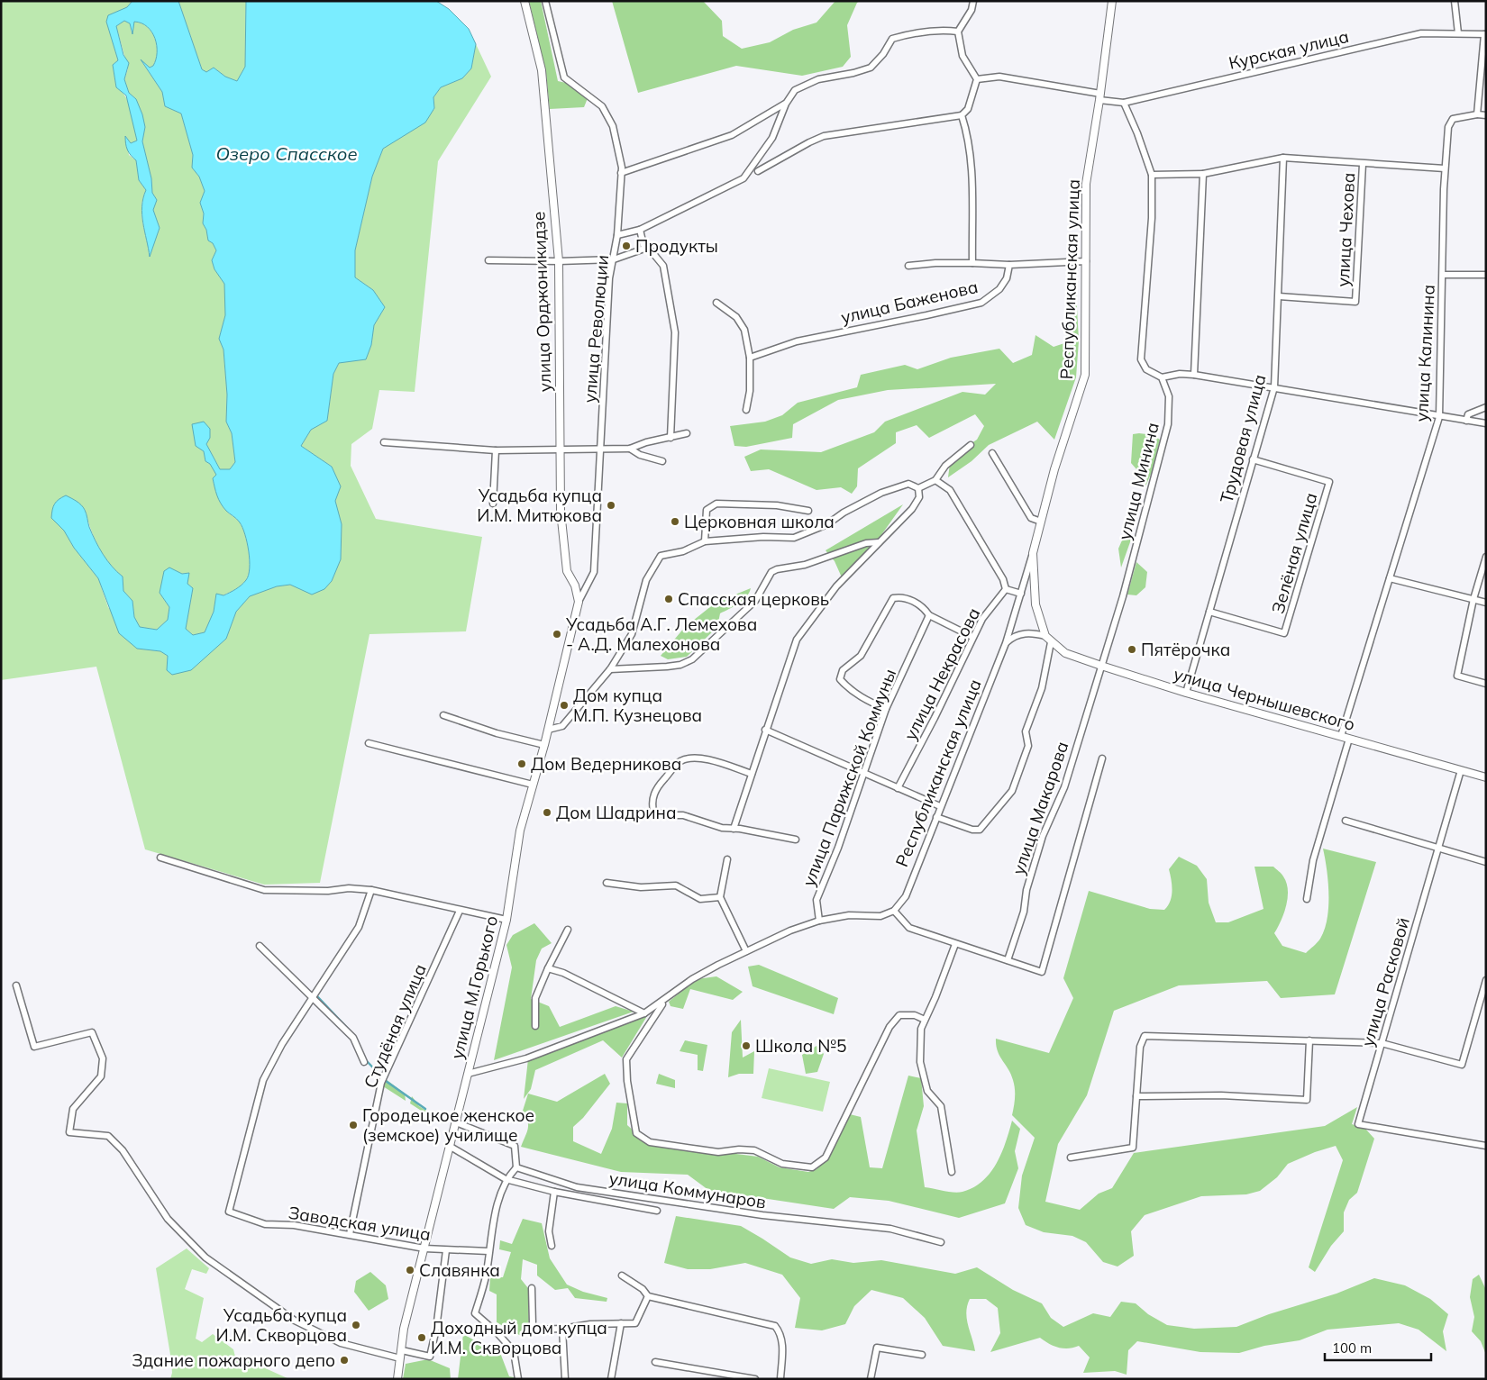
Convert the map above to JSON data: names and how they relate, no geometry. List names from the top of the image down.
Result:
{
  "streets": {
    "street": [
      "Курская улица",
      "улица Чехова",
      "Республиканская улица",
      "улица Орджоникидзе",
      "улица Баженова",
      "улица Революции",
      "улица Калинина",
      "Трудовая улица",
      "улица Минина",
      "Зелёная улица",
      "улица Некрасова",
      "улица Чернышевского",
      "улица Парижской Коммуны",
      "улица Макарова",
      "улица Расковой",
      "улица М.Горького",
      "Студёная улица",
      "улица Коммунаров",
      "Заводская улица"
    ]
  },
  "crossings": [
    ["Курская улица", "Республиканская улица"],
    ["улица Чехова", "Трудовая улица"],
    ["Республиканская улица", "улица Чернышевского"],
    ["улица Орджоникидзе", "улица Революции"],
    ["улица Орджоникидзе", "улица М.Горького"],
    ["улица Революции", "улица М.Горького"],
    ["улица Калинина", "улица Чернышевского"],
    ["Трудовая улица", "Зелёная улица"],
    ["Трудовая улица", "улица Чернышевского"],
    ["улица Минина", "улица Чернышевского"],
    ["улица Минина", "улица Макарова"],
    ["улица Чернышевского", "улица Макарова"],
    ["улица Чернышевского", "улица Расковой"],
    ["улица М.Горького", "улица Коммунаров"],
    ["улица М.Горького", "Заводская улица"],
    ["Студёная улица", "Заводская улица"]
  ],
  "water": ["Озеро Спасское"],
  "places": [
    "Продукты",
    "Усадьба купца И.М. Митюкова",
    "Церковная школа",
    "Спасская церковь",
    "Усадьба А.Г. Лемехова - А.Д. Малехонова",
    "Пятёрочка",
    "Дом купца М.П. Кузнецова",
    "Дом Ведерникова",
    "Дом Шадрина",
    "Школа №5",
    "Городецкое женское (земское) училище",
    "Славянка",
    "Усадьба купца И.М. Скворцова",
    "Доходный дом купца И.М. Скворцова",
    "Здание пожарного депо"
  ],
  "scale_bar": "100 m"
}
